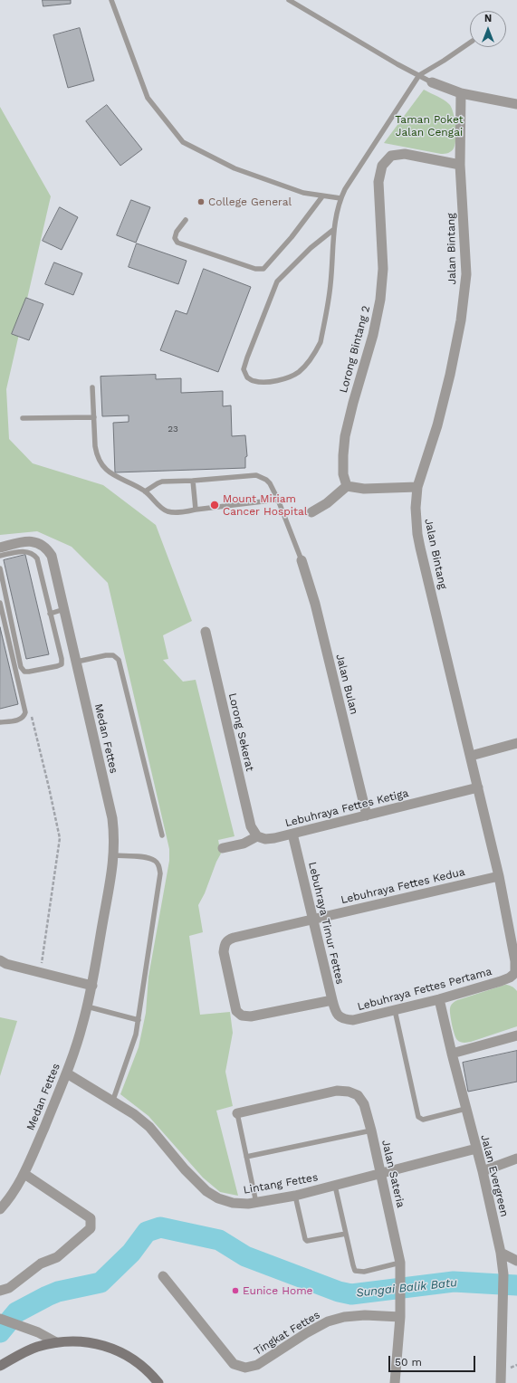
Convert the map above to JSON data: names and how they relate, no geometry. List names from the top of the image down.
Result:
{
  "streets": {
    "street": [
      "Jalan Bintang",
      "Lorong Bintang 2",
      "Jalan Bulan",
      "Lorong Sekerat",
      "Medan Fettes",
      "Lebuhraya Fettes Ketiga",
      "Lebuhraya Fettes Kedua",
      "Lebuhraya Timur Fettes",
      "Lebuhraya Fettes Pertama",
      "Jalan Sateria",
      "Jalan Evergreen",
      "Lintang Fettes",
      "Tingkat Fettes"
    ]
  },
  "crossings": [
    ["Jalan Bintang", "Lorong Bintang 2"],
    ["Jalan Bintang", "Lebuhraya Fettes Ketiga"],
    ["Jalan Bintang", "Lebuhraya Fettes Kedua"],
    ["Jalan Bintang", "Lebuhraya Fettes Pertama"],
    ["Jalan Bulan", "Lebuhraya Fettes Ketiga"],
    ["Lorong Sekerat", "Lebuhraya Fettes Ketiga"],
    ["Medan Fettes", "Lintang Fettes"],
    ["Lebuhraya Fettes Ketiga", "Lebuhraya Timur Fettes"],
    ["Lebuhraya Fettes Kedua", "Lebuhraya Timur Fettes"],
    ["Lebuhraya Timur Fettes", "Lebuhraya Fettes Pertama"],
    ["Lebuhraya Fettes Pertama", "Jalan Evergreen"],
    ["Jalan Sateria", "Lintang Fettes"],
    ["Jalan Sateria", "Tingkat Fettes"],
    ["Jalan Evergreen", "Lintang Fettes"]
  ],
  "water": ["Sungai Balik Batu"],
  "parks": ["Taman Poket Jalan Cengai"],
  "places": ["College General", "Mount Miriam Cancer Hospital", "Eunice Home"],
  "house_numbers": ["23"],
  "scale_bar": "50 m",
  "north": "top"
}
